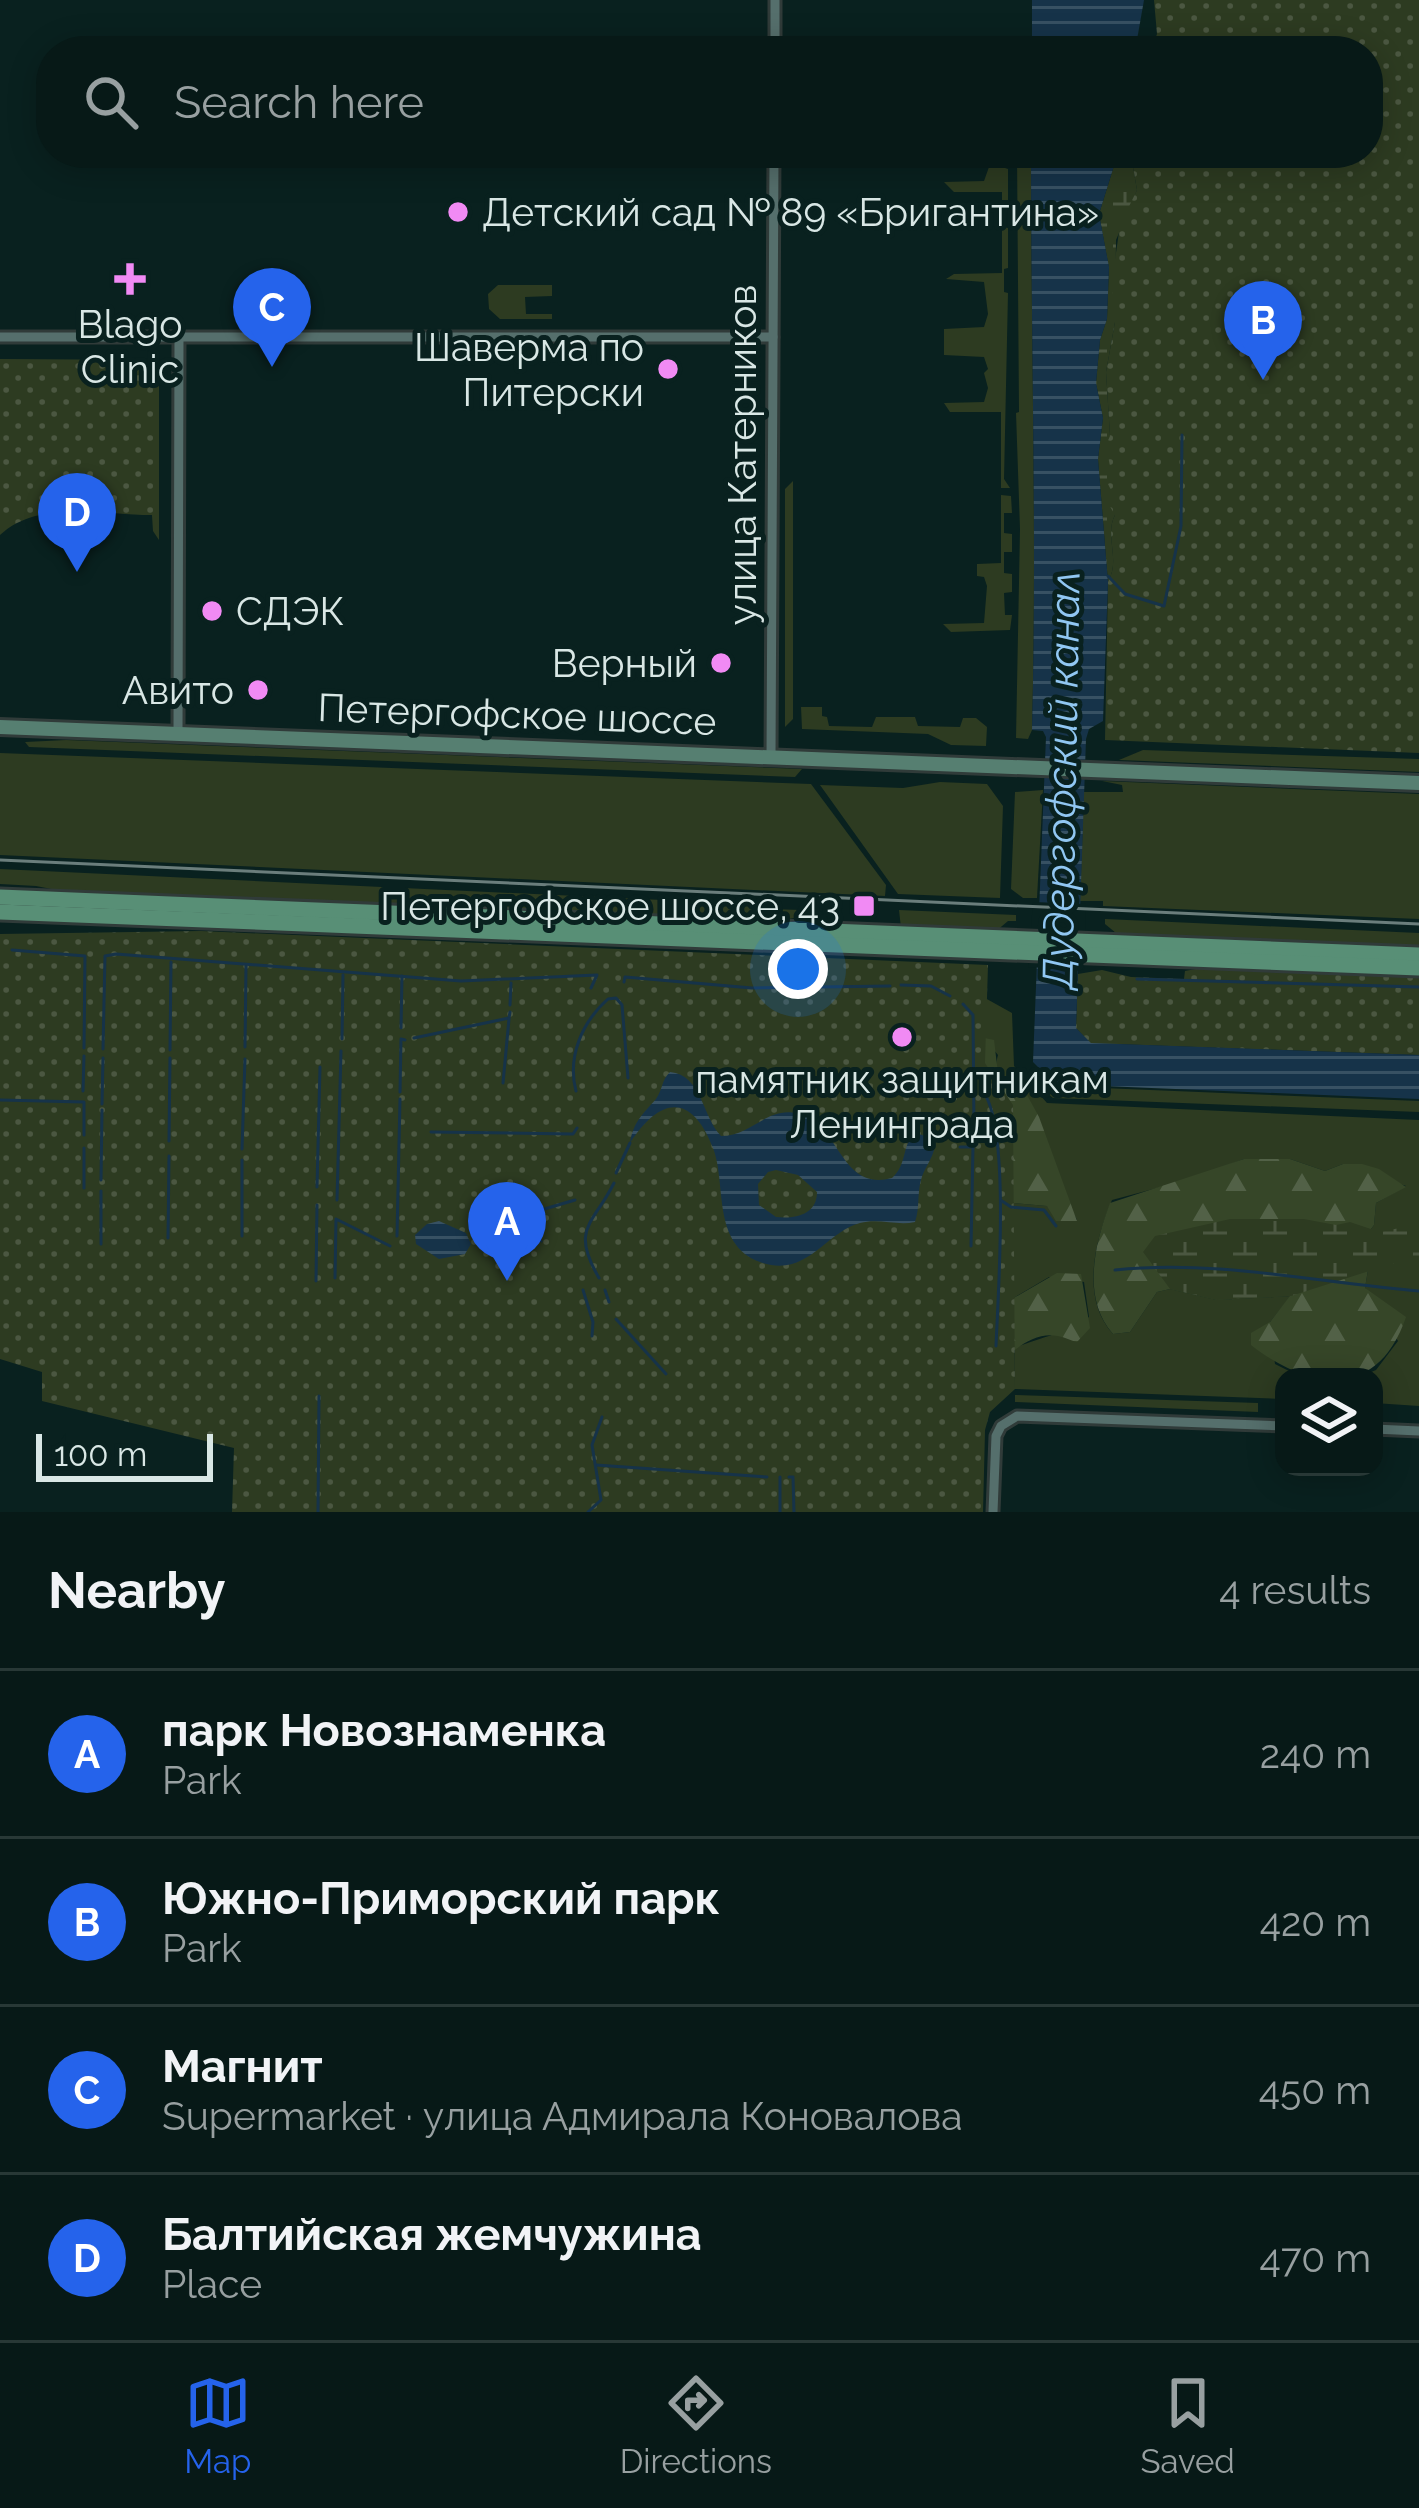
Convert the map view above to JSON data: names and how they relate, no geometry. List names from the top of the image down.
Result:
{
  "streets": {
    "street": ["улица Катерников", "Петергофское шоссе"]
  },
  "crossings": [
    ["улица Катерников", "Петергофское шоссе"]
  ],
  "water": ["Дудергофский канал"],
  "places": {
    "other": [
      "Детский сад № 89 «Бригантина»",
      "Шаверма по Питерски",
      "СДЭК",
      "Верный",
      "Авито",
      "памятник защитникам Ленинграда"
    ],
    "health": ["Blago Clinic"],
    "transit": ["Петергофское шоссе, 43"]
  },
  "scale_bar": "100 m",
  "page": {
    "search": "Search here",
    "pins": [
      "C",
      "B",
      "D",
      "A"
    ],
    "scale": "100 m",
    "heading": ["Nearby", "4 results"],
    "list": [
      {
        "mark": "A",
        "name": "парк Новознаменка",
        "note": "Park",
        "value": "240 m"
      },
      {
        "mark": "B",
        "name": "Южно-Приморский парк",
        "note": "Park",
        "value": "420 m"
      },
      {
        "mark": "C",
        "name": "Магнит",
        "note": "Supermarket · улица Адмирала Коновалова",
        "value": "450 m"
      },
      {
        "mark": "D",
        "name": "Балтийская жемчужина",
        "note": "Place",
        "value": "470 m"
      }
    ],
    "nav": ["Map", "Directions", "Saved"]
  }
}
